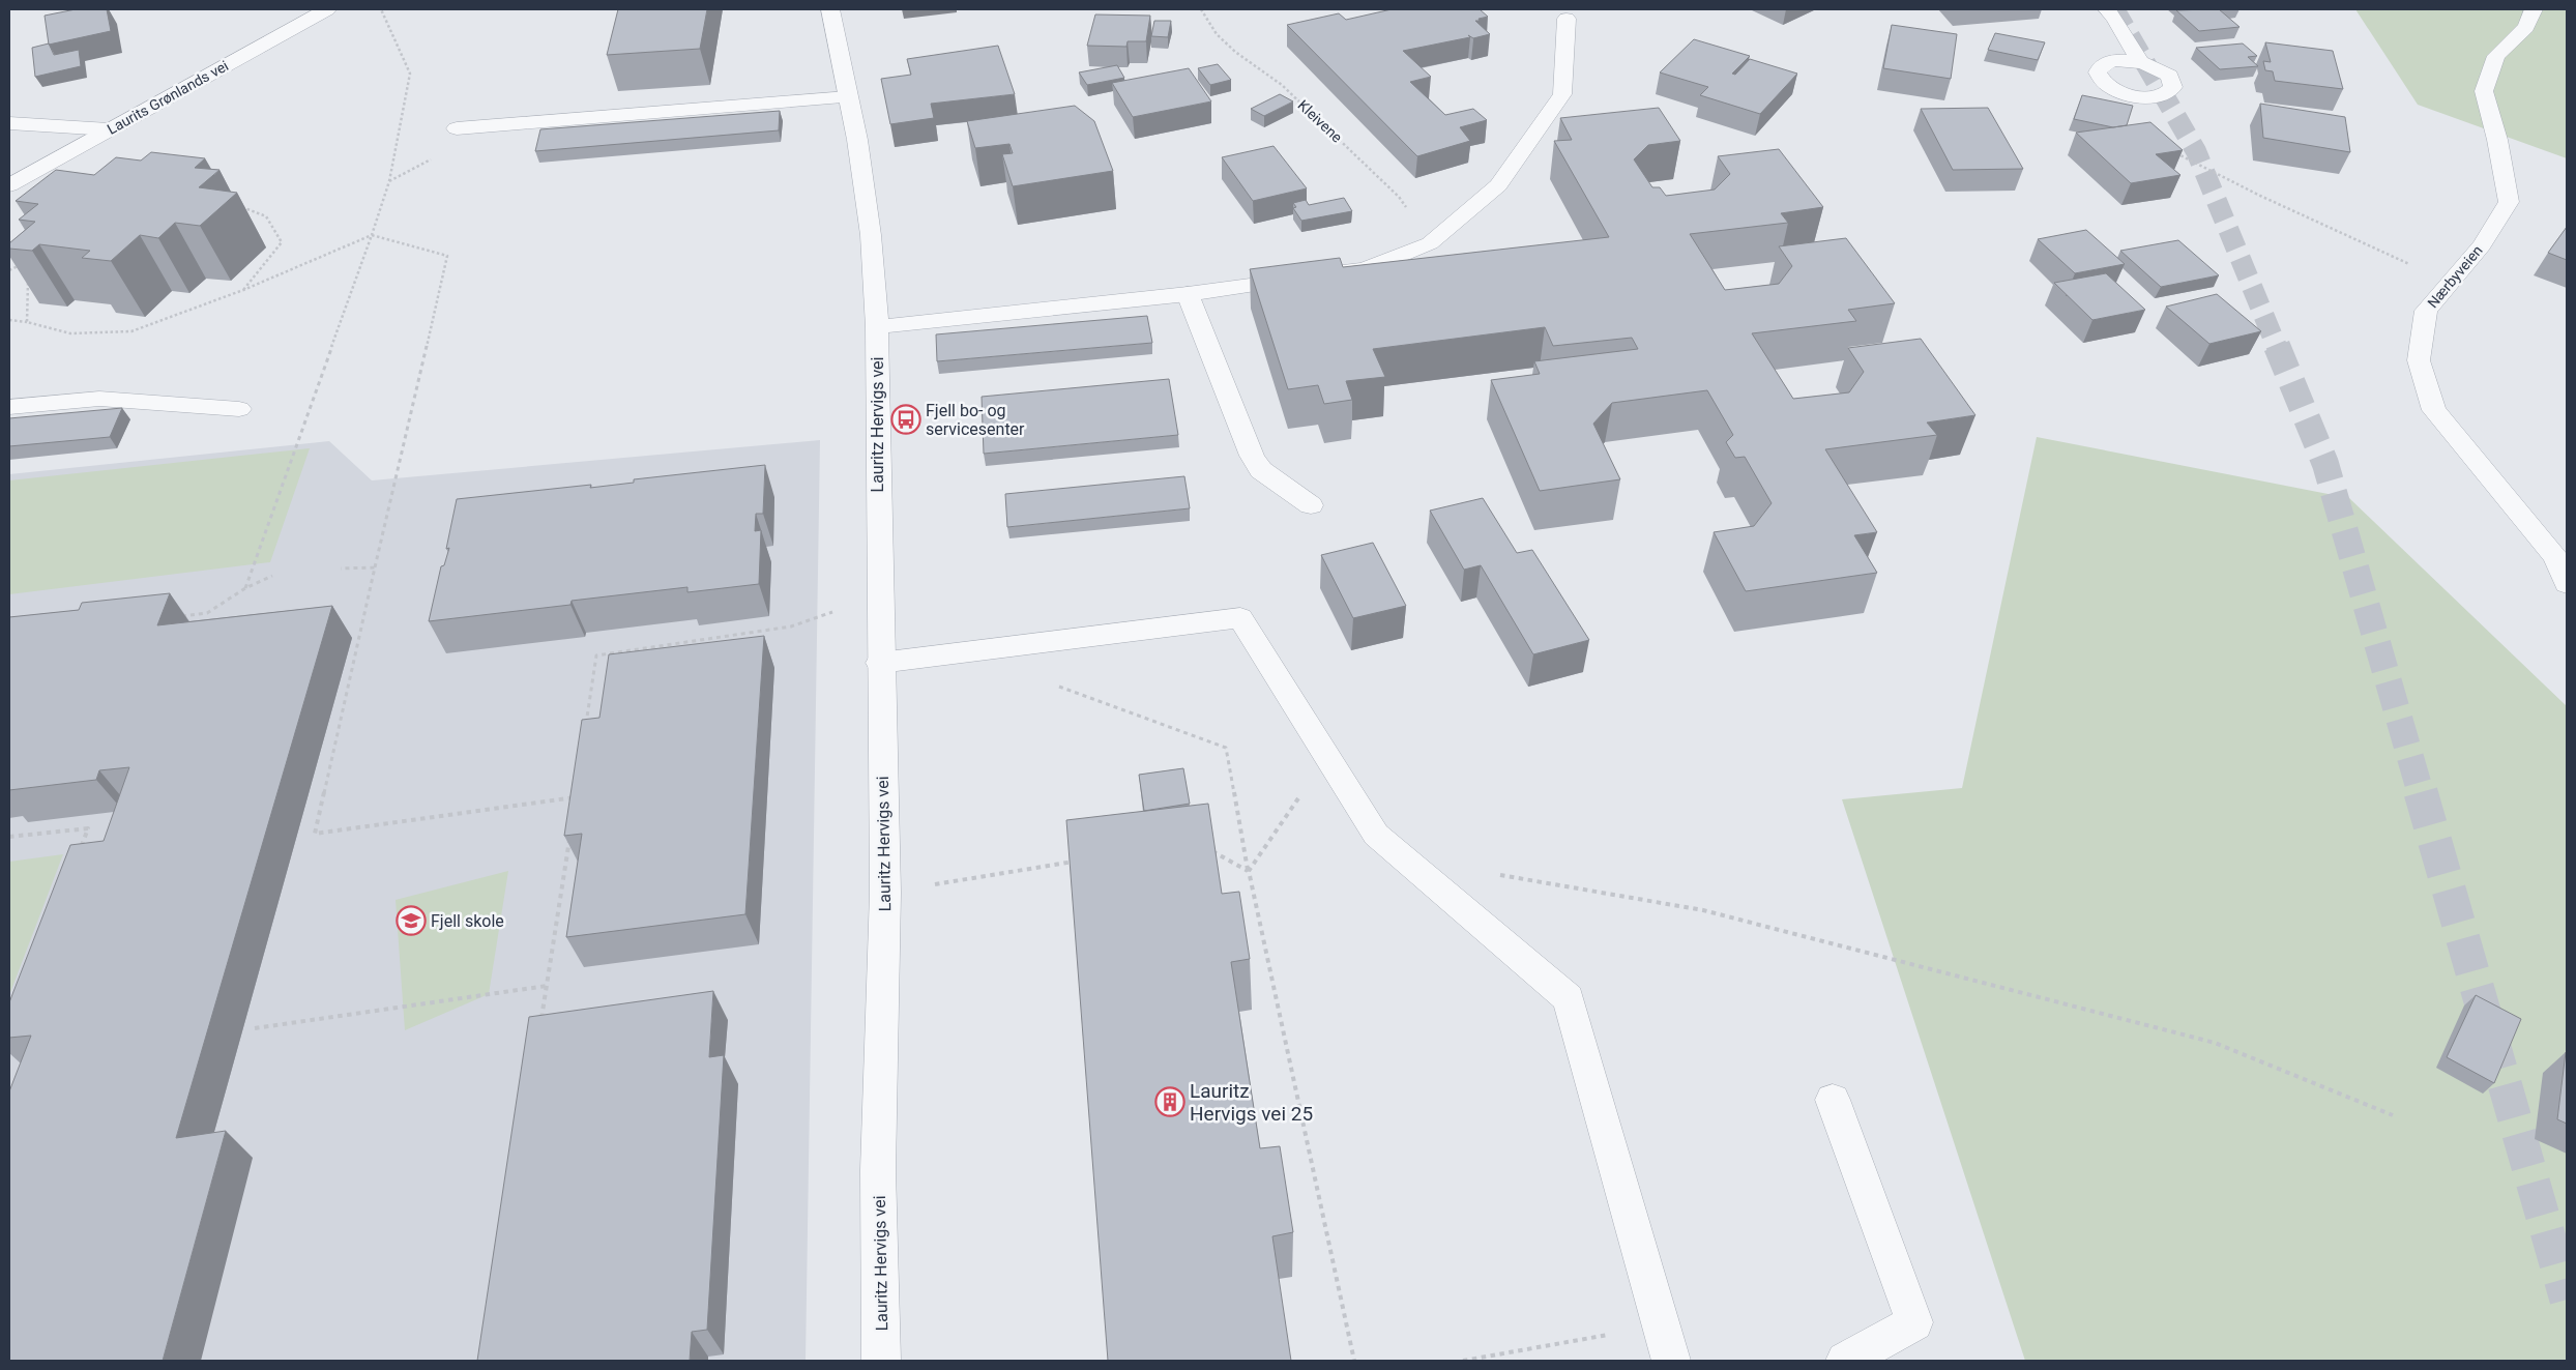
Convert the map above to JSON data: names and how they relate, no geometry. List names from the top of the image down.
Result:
{
  "streets": {
    "street": ["Laurits Grønlands vei", "Nærbyveien", "Lauritz Hervigs vei"],
    "path": ["Kleivene"]
  },
  "places": {
    "bus stop": ["Fjell bo- og servicesenter"],
    "school or university": ["Fjell skole"],
    "building": ["Lauritz Hervigs vei 25"]
  }
}
